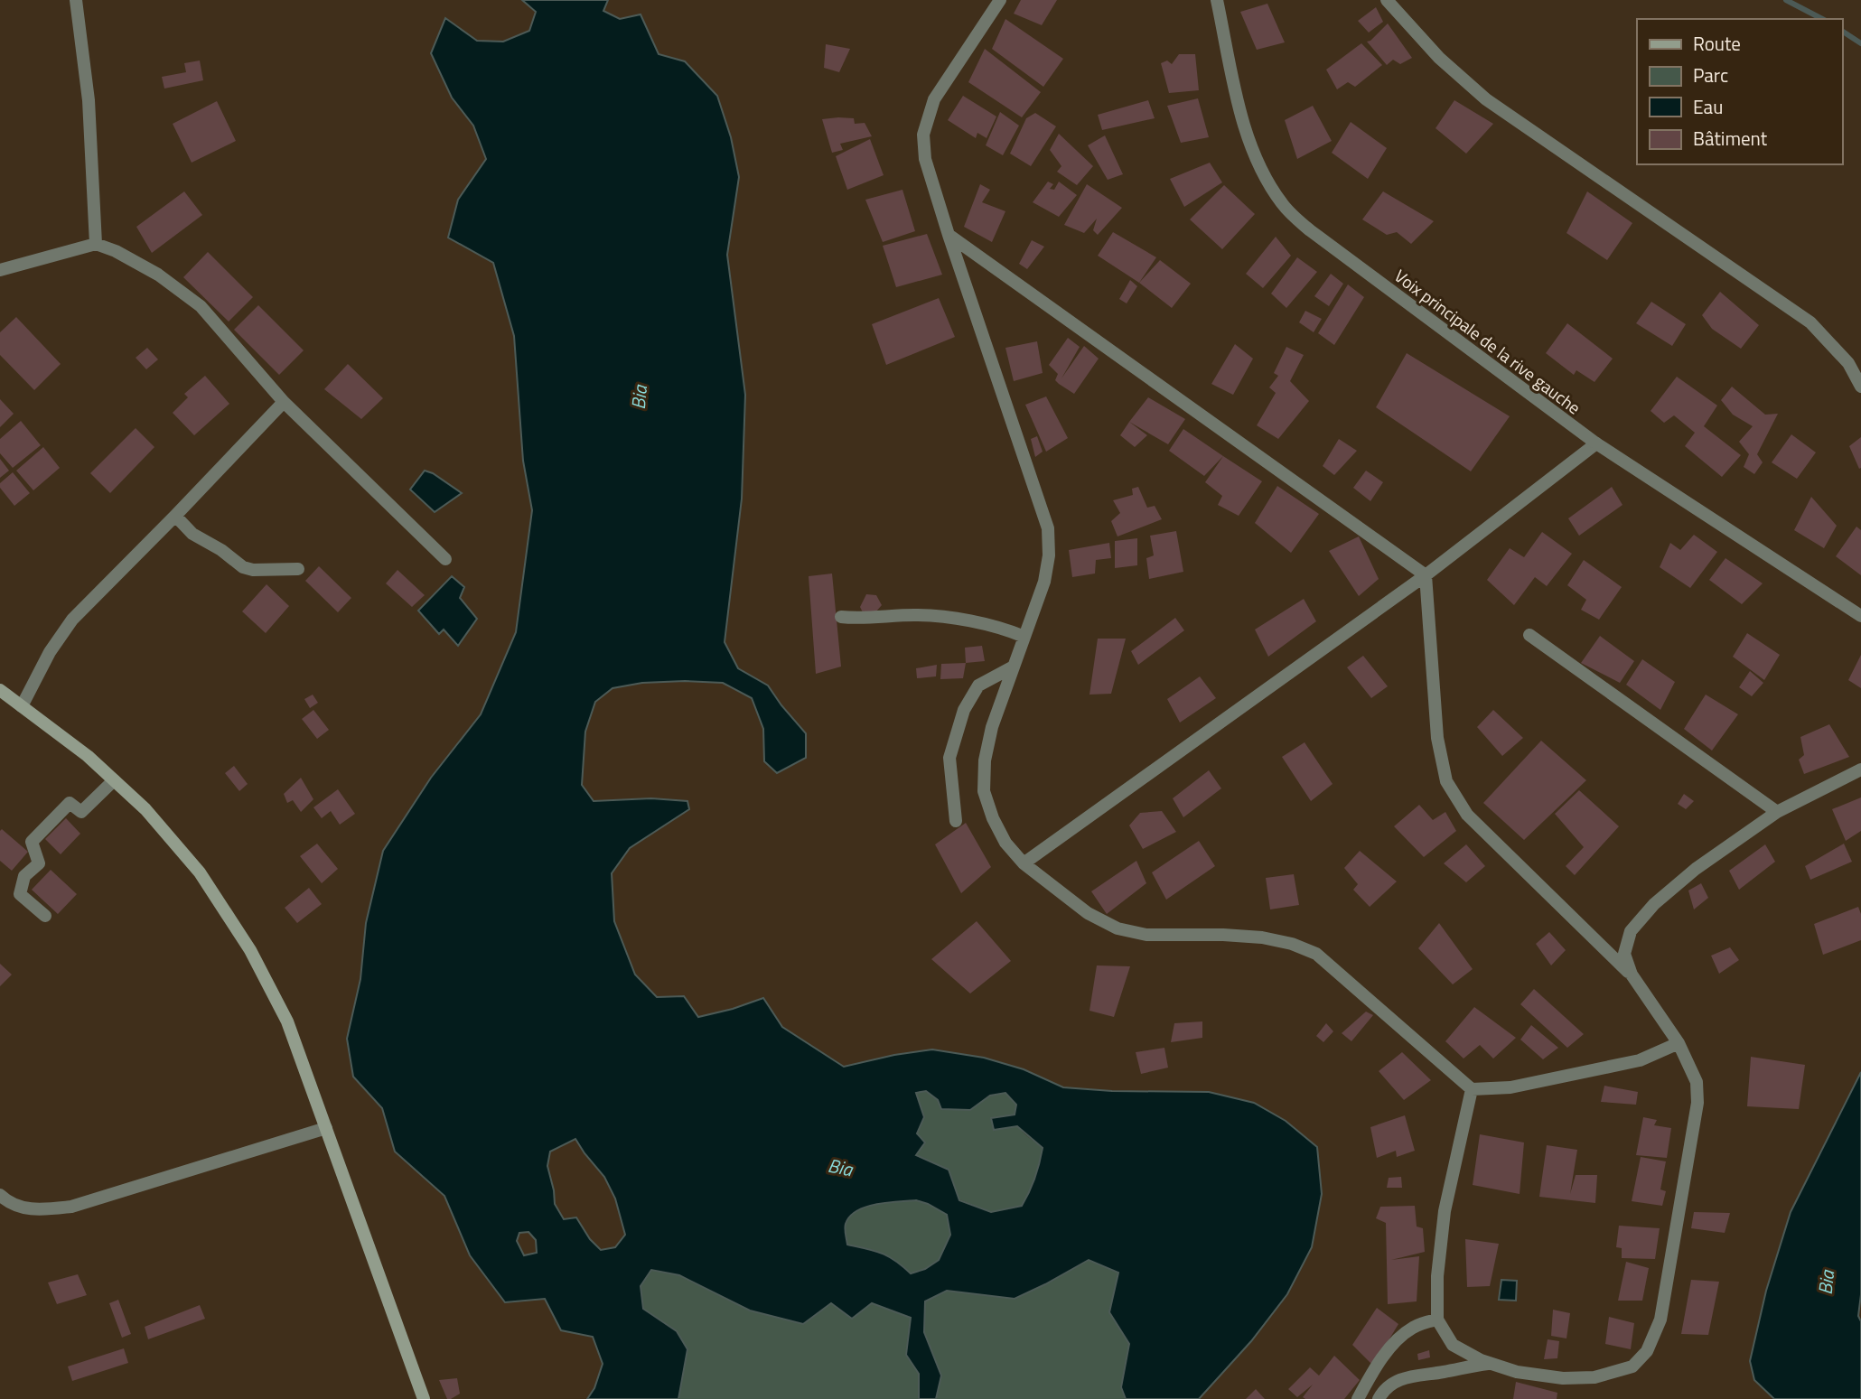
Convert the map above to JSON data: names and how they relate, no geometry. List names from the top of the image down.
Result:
{
  "streets": {
    "street": ["Voix principale de la rive gauche"]
  },
  "water": ["Bia"],
  "legend": [
    "Route",
    "Parc",
    "Eau",
    "Bâtiment"
  ]
}
